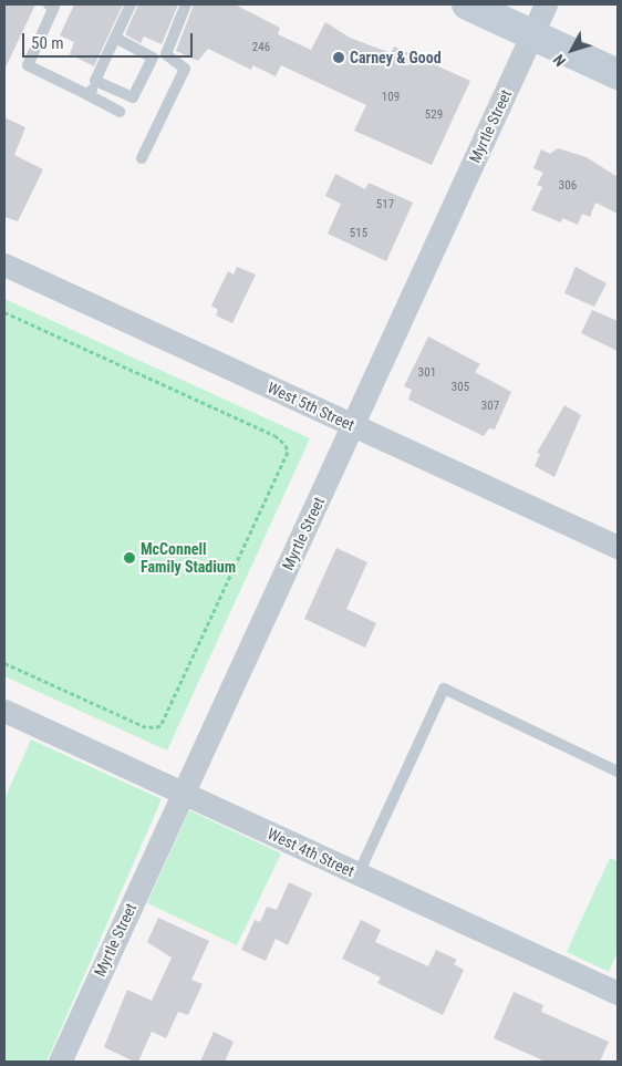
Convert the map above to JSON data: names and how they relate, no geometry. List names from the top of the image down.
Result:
{
  "streets": {
    "street": ["Myrtle Street", "West 5th Street", "West 4th Street"]
  },
  "crossings": [
    ["Myrtle Street", "West 5th Street"],
    ["Myrtle Street", "West 4th Street"]
  ],
  "places": ["Carney & Good", "McConnell Family Stadium"],
  "house_numbers": [
    "246",
    "109",
    "529",
    "306",
    "517",
    "515",
    "301",
    "305",
    "307"
  ],
  "scale_bar": "50 m",
  "north": "bottom left"
}
